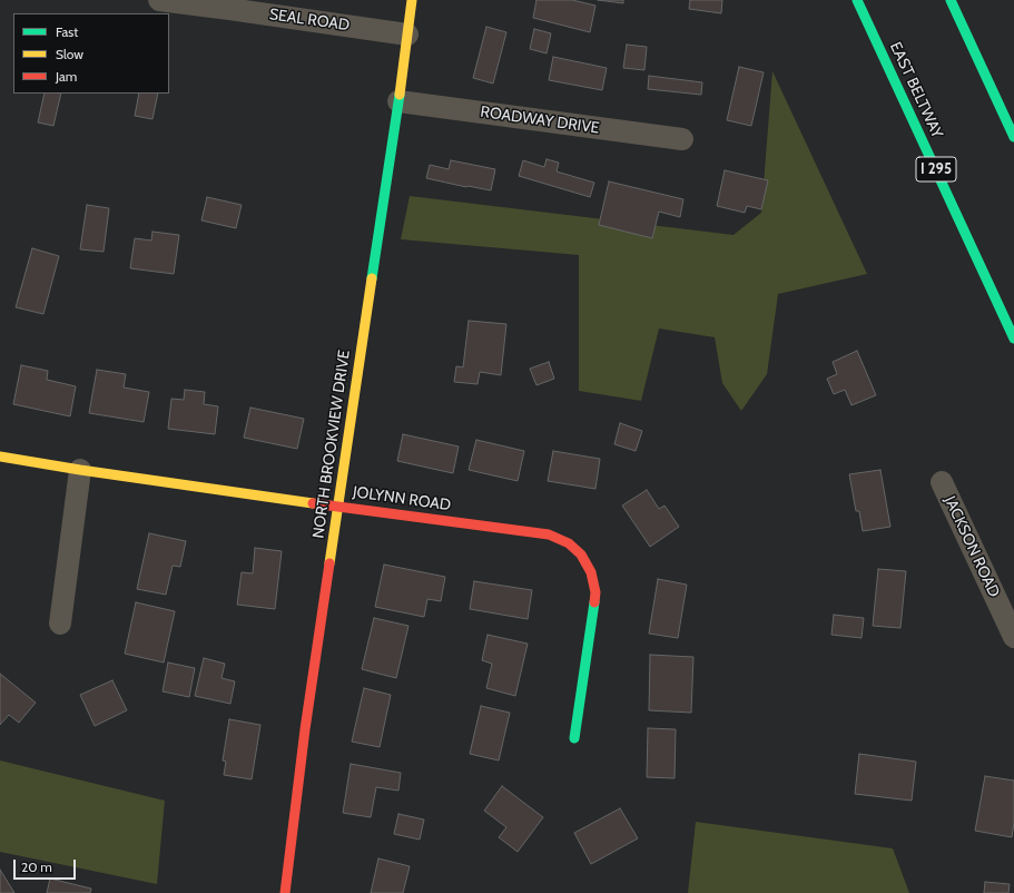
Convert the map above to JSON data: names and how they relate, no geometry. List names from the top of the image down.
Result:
{
  "streets": {
    "main road": [
      "EAST BELTWAY",
      "I 295",
      "NORTH BROOKVIEW DRIVE",
      "JOLYNN ROAD"
    ],
    "street": ["SEAL ROAD", "ROADWAY DRIVE", "JACKSON ROAD"]
  },
  "crossings": [
    ["SEAL ROAD", "NORTH BROOKVIEW DRIVE"],
    ["ROADWAY DRIVE", "NORTH BROOKVIEW DRIVE"],
    ["NORTH BROOKVIEW DRIVE", "JOLYNN ROAD"]
  ],
  "legend": ["Fast", "Slow", "Jam"],
  "scale_bar": "20 m"
}
